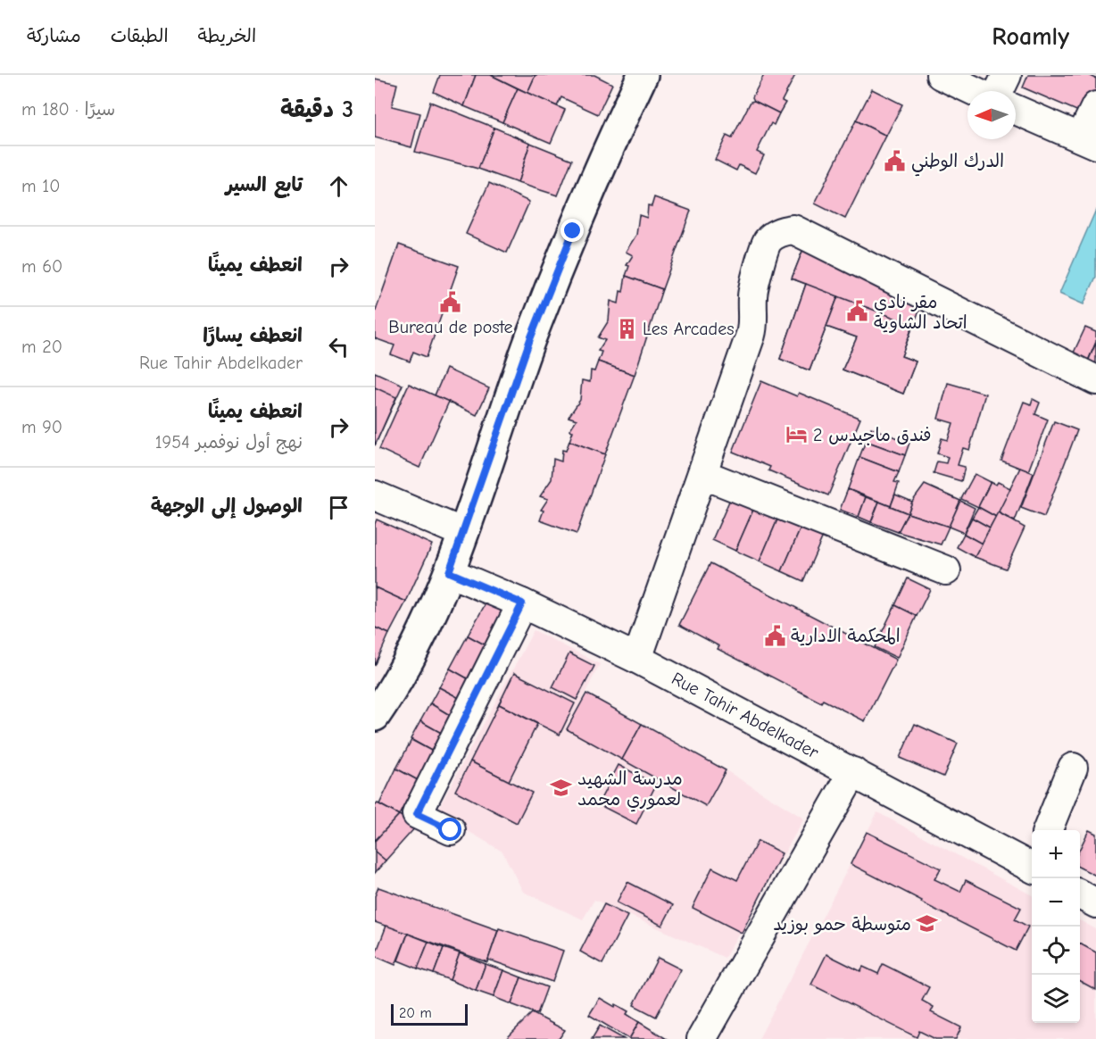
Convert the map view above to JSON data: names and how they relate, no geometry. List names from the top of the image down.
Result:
{
  "streets": {
    "street": ["Rue Tahir Abdelkader"]
  },
  "places": {
    "public building": [
      "الدرك الوطني",
      "Bureau de poste",
      "مقر نادي اتحاد الشاوية",
      "المحكمة الادارية"
    ],
    "building": ["Les Arcades"],
    "hotel": ["فندق ماجيدس 2"],
    "school or university": ["مدرسة الشهيد لعموري محمد", "متوسطة حمو بوزيد"]
  },
  "scale_bar": "20 m",
  "north": "left",
  "page": {
    "header": "Roamly",
    "nav": ["الخريطة", "الطبقات", "مشاركة"],
    "heading": ["3 دقيقة", "سيرًا · 180 m"],
    "list": [
      ["تابع السير", "10 m"],
      ["انعطف يمينًا", "60 m"],
      ["انعطف يسارًا", "Rue Tahir Abdelkader", "20 m"],
      ["انعطف يمينًا", "نهج أول نوفمبر 1954", "90 m"],
      "الوصول إلى الوجهة"
    ],
    "map_buttons": ["+", "−"],
    "scale": "20 m"
  }
}
